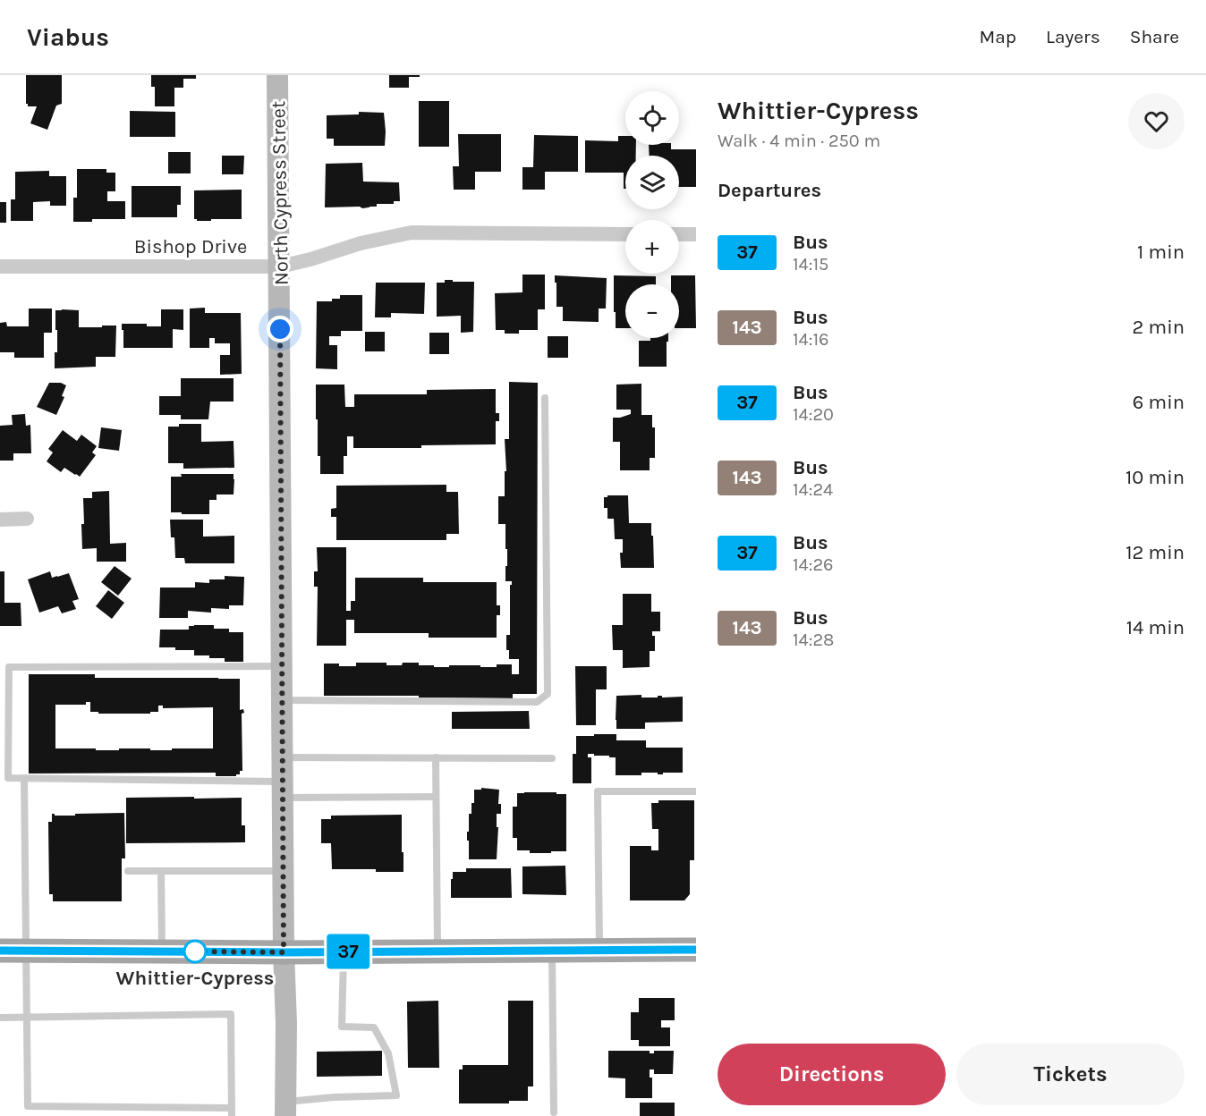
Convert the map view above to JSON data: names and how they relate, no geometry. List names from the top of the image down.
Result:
{
  "streets": {
    "street": ["North Cypress Street", "Bishop Drive"]
  },
  "crossings": [
    ["North Cypress Street", "Bishop Drive"]
  ],
  "places": ["Whittier-Cypress"],
  "lines": ["bus line 37"],
  "page": {
    "header": "Viabus",
    "nav": ["Map", "Layers", "Share"],
    "on_map": "37",
    "heading": [
      ["Whittier-Cypress", "Walk · 4 min · 250 m"],
      "Departures"
    ],
    "map_buttons": ["+", "−"],
    "list": [
      {
        "mark": "37",
        "name": "Bus",
        "note": "14:15",
        "value": "1 min"
      },
      {
        "mark": "143",
        "name": "Bus",
        "note": "14:16",
        "value": "2 min"
      },
      {
        "mark": "37",
        "name": "Bus",
        "note": "14:20",
        "value": "6 min"
      },
      {
        "mark": "143",
        "name": "Bus",
        "note": "14:24",
        "value": "10 min"
      },
      {
        "mark": "37",
        "name": "Bus",
        "note": "14:26",
        "value": "12 min"
      },
      {
        "mark": "143",
        "name": "Bus",
        "note": "14:28",
        "value": "14 min"
      }
    ],
    "buttons": ["Directions", "Tickets"]
  }
}
